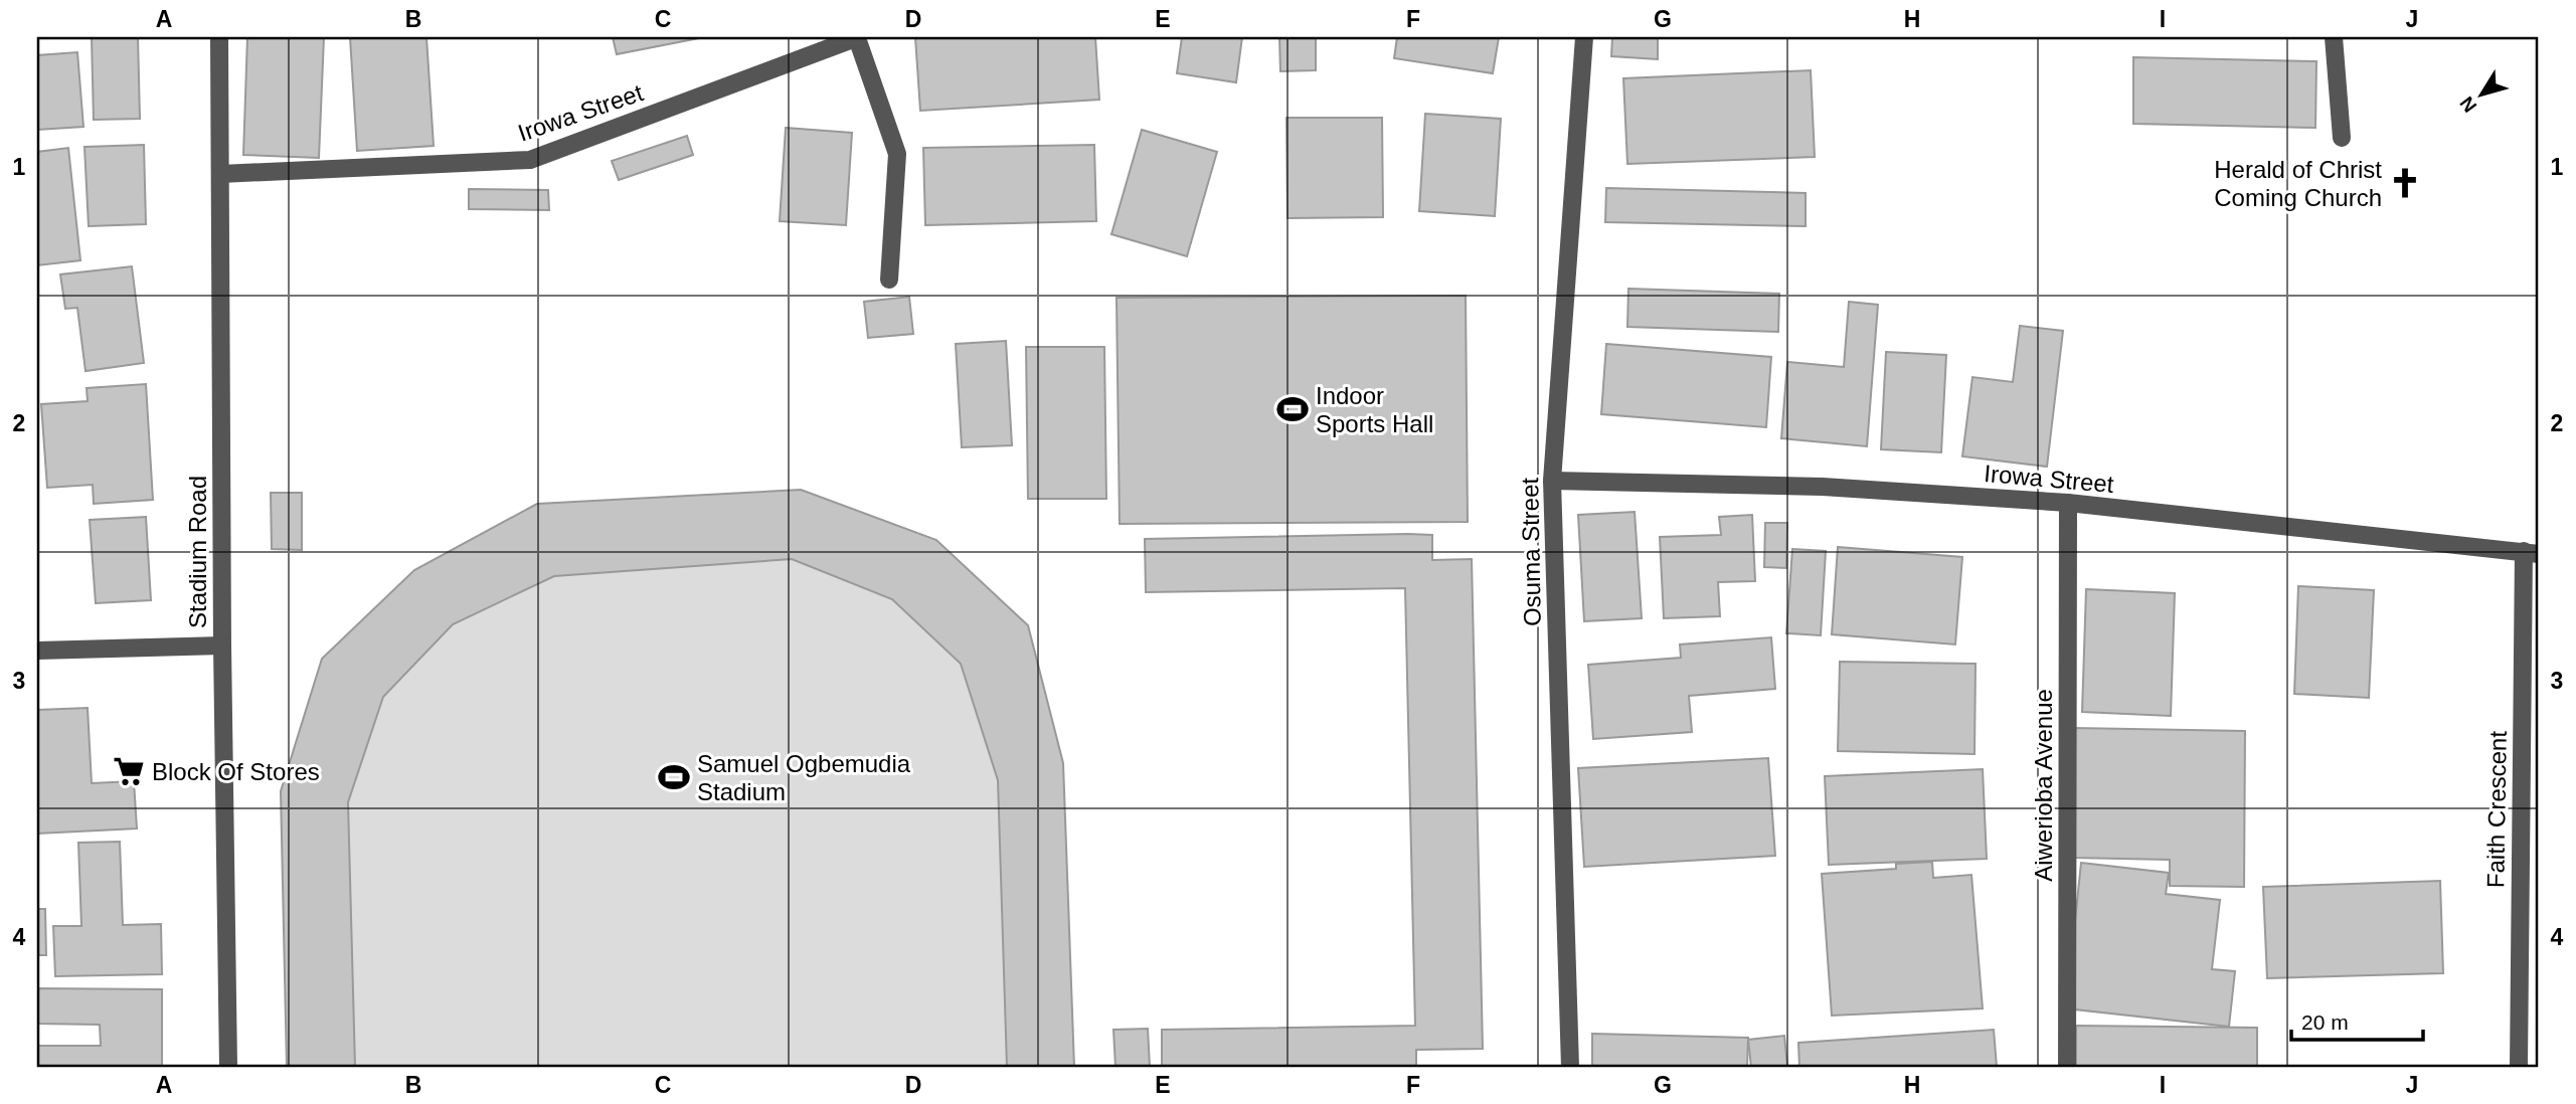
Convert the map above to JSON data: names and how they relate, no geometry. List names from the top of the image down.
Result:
{
  "streets": {
    "street": [
      "Irowa Street",
      "Stadium Road",
      "Osuma Street",
      "Aiwerioba Avenue",
      "Faith Crescent"
    ]
  },
  "crossings": [
    ["Irowa Street", "Stadium Road"],
    ["Irowa Street", "Osuma Street"],
    ["Irowa Street", "Aiwerioba Avenue"],
    ["Irowa Street", "Faith Crescent"]
  ],
  "places": {
    "church": ["Herald of Christ Coming Church"],
    "sports": ["Indoor Sports Hall", "Samuel Ogbemudia Stadium"],
    "supermarket": ["Block Of Stores"]
  },
  "scale_bar": "20 m",
  "north": "bottom left",
  "grid": {
    "columns": [
      "A",
      "B",
      "C",
      "D",
      "E",
      "F",
      "G",
      "H",
      "I",
      "J"
    ],
    "rows": [
      "1",
      "2",
      "3",
      "4"
    ]
  }
}
